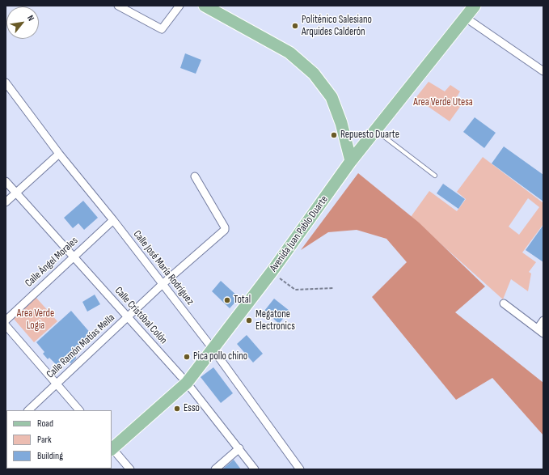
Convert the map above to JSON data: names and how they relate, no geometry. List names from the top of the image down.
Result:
{
  "streets": {
    "main road": ["Avenida Juan Pablo Duarte"],
    "street": [
      "Calle Ángel Morales",
      "Calle José María Rodríguez",
      "Calle Cristóbal Colón",
      "Calle Ramón Matías Mella"
    ]
  },
  "crossings": [
    ["Avenida Juan Pablo Duarte", "Calle José María Rodríguez"],
    ["Avenida Juan Pablo Duarte", "Calle Cristóbal Colón"],
    ["Calle Ángel Morales", "Calle José María Rodríguez"],
    ["Calle Ángel Morales", "Calle Cristóbal Colón"],
    ["Calle José María Rodríguez", "Calle Ramón Matías Mella"],
    ["Calle Cristóbal Colón", "Calle Ramón Matías Mella"]
  ],
  "parks": ["Area Verde Utesa", "Area Verde Logia"],
  "places": [
    "Politénico Salesiano Arquides Calderón",
    "Repuesto Duarte",
    "Total",
    "Megatone Electronics",
    "Pica pollo chino",
    "Esso"
  ],
  "legend": ["Road", "Park", "Building"],
  "north": "top right"
}
